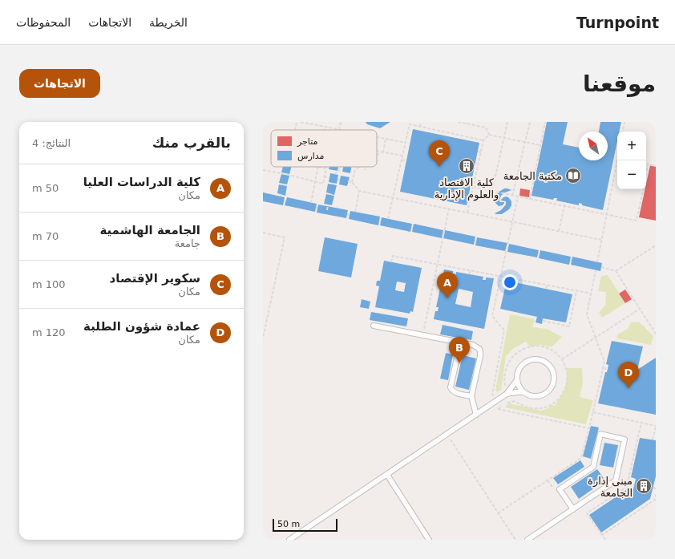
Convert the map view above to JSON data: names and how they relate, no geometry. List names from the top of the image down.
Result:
{
  "places": {
    "building": ["كلية الاقتصاد والعلوم الإدارية", "مبنى إدارة الجامعة"],
    "library": ["مكتبة الجامعة"]
  },
  "legend": ["متاجر", "مدارس"],
  "scale_bar": "50 m",
  "north": "top left",
  "page": {
    "header": "Turnpoint",
    "nav": ["الخريطة", "الاتجاهات", "المحفوظات"],
    "buttons": "الاتجاهات",
    "title": "موقعنا",
    "heading": ["بالقرب منك", "النتائج: 4"],
    "map_buttons": ["+", "−"],
    "pins": [
      "C",
      "A",
      "B",
      "D"
    ],
    "list": [
      {
        "mark": "A",
        "name": "كلية الدراسات العليا",
        "note": "مكان",
        "value": "50 m"
      },
      {
        "mark": "B",
        "name": "الجامعة الهاشمية",
        "note": "جامعة",
        "value": "70 m"
      },
      {
        "mark": "C",
        "name": "سكوير الإقتصاد",
        "note": "مكان",
        "value": "100 m"
      },
      {
        "mark": "D",
        "name": "عمادة شؤون الطلبة",
        "note": "مكان",
        "value": "120 m"
      }
    ],
    "scale": "50 m"
  }
}
